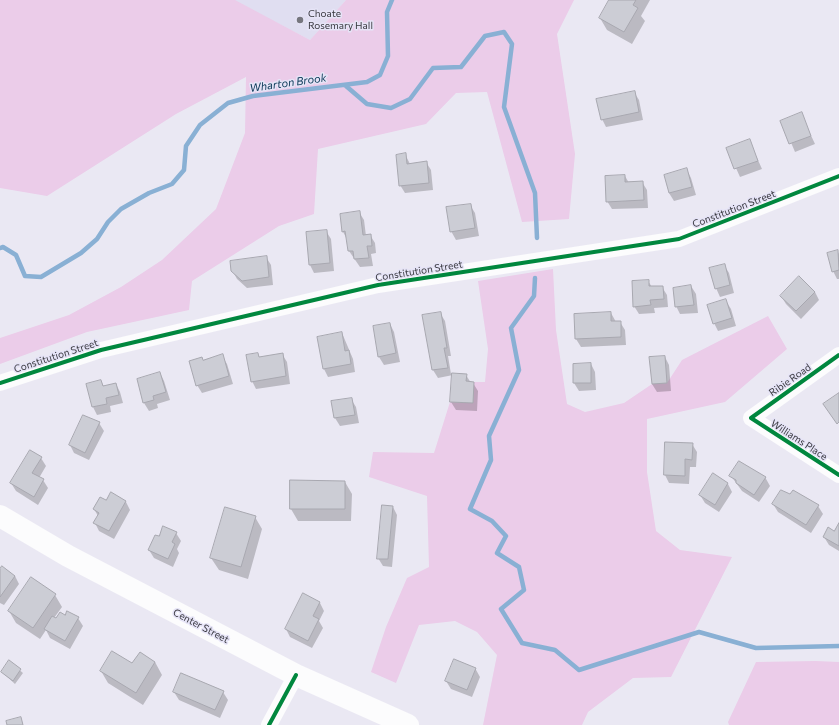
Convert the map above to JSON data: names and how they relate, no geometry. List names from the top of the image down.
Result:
{
  "streets": {
    "main road": ["Center Street"],
    "street": ["Constitution Street", "Ribie Road", "Williams Place"]
  },
  "crossings": [
    ["Ribie Road", "Williams Place"]
  ],
  "water": ["Wharton Brook"],
  "places": ["Choate Rosemary Hall"]
}
